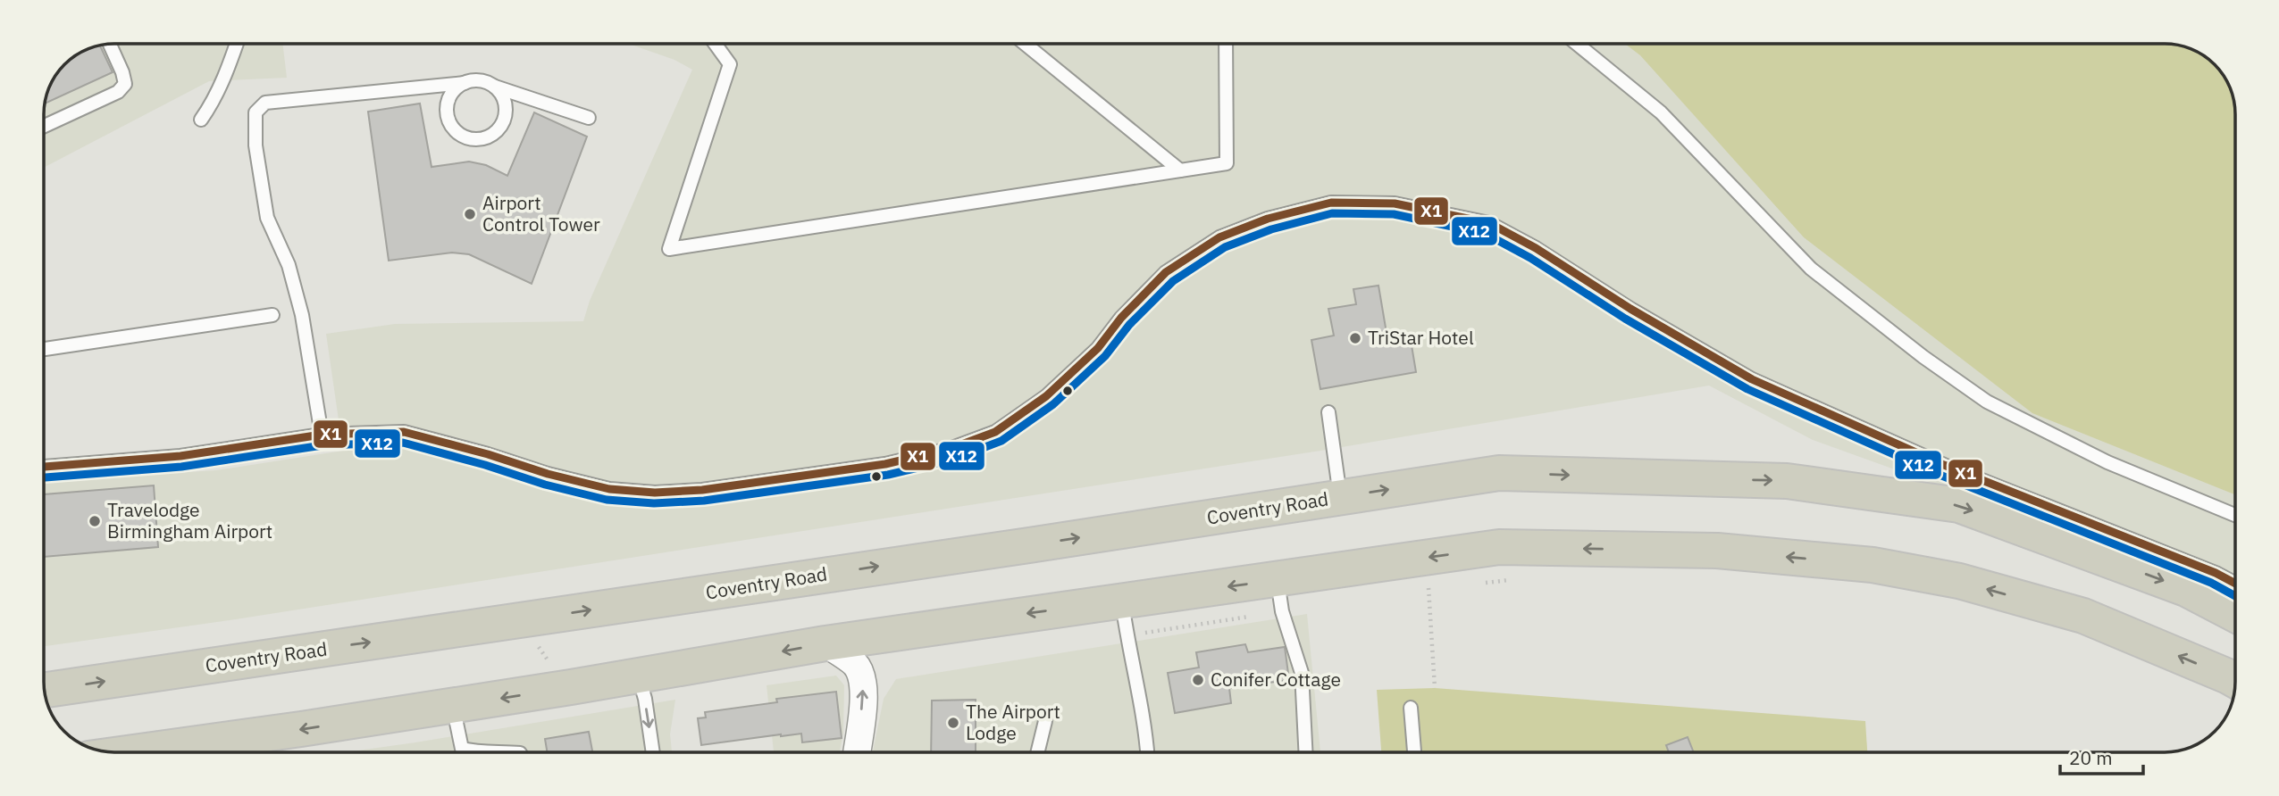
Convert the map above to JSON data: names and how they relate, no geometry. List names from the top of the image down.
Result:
{
  "streets": {
    "highway": ["Coventry Road"]
  },
  "places": [
    "Airport Control Tower",
    "TriStar Hotel",
    "Travelodge Birmingham Airport",
    "Conifer Cottage",
    "The Airport Lodge"
  ],
  "lines": ["transit line X1", "transit line X12"],
  "scale_bar": "20 m"
}
